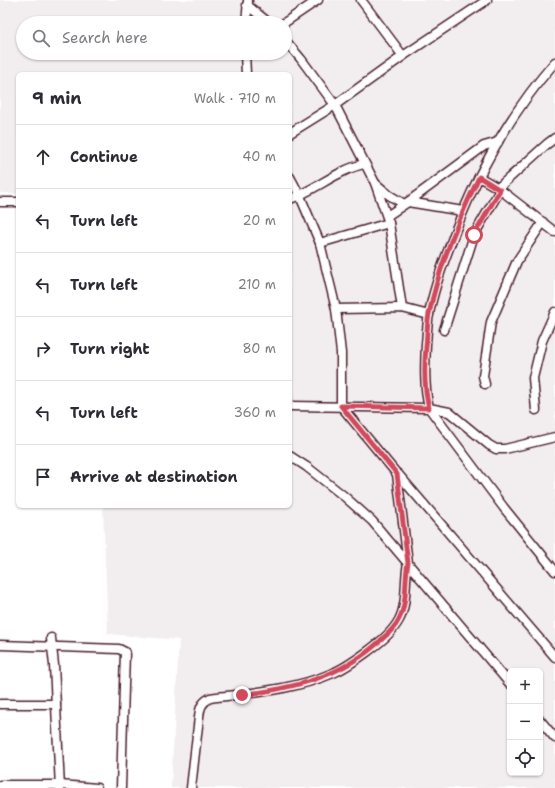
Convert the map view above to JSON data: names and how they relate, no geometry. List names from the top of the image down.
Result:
{
  "page": {
    "search": "Search here",
    "heading": ["9 min", "Walk · 710 m"],
    "list": [
      ["Continue", "40 m"],
      ["Turn left", "20 m"],
      ["Turn left", "210 m"],
      ["Turn right", "80 m"],
      ["Turn left", "360 m"],
      "Arrive at destination"
    ],
    "map_buttons": ["+", "−"]
  }
}
